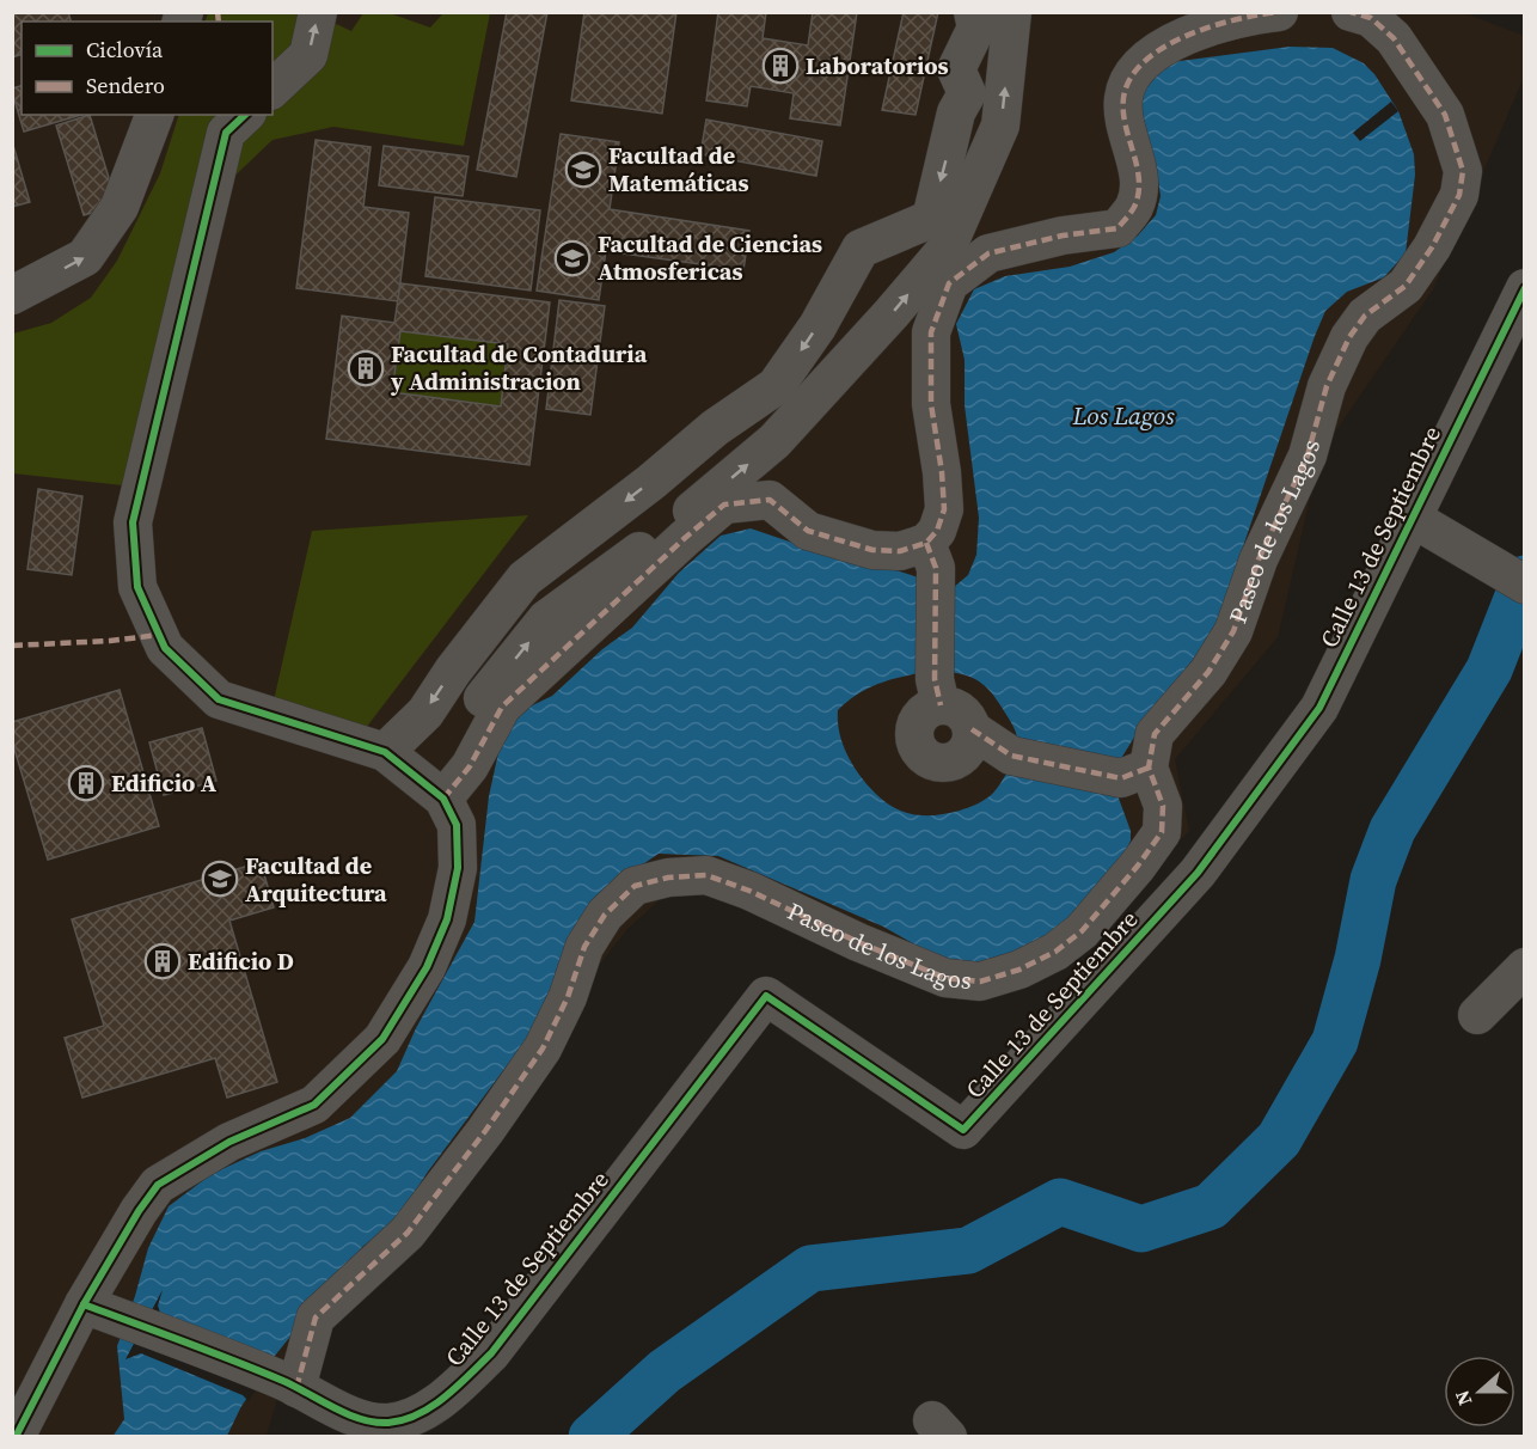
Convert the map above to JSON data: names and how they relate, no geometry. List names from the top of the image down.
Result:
{
  "streets": {
    "street": ["Paseo de los Lagos", "Calle 13 de Septiembre"]
  },
  "crossings": [
    ["Paseo de los Lagos", "Calle 13 de Septiembre"]
  ],
  "water": ["Los Lagos"],
  "places": {
    "building": [
      "Laboratorios",
      "Facultad de Contaduria y Administracion",
      "Edificio A",
      "Edificio D"
    ],
    "school or university": ["Facultad de Matemáticas", "Facultad de Ciencias Atmosfericas", "Facultad de Arquitectura"]
  },
  "legend": ["Ciclovía", "Sendero"],
  "north": "left"
}
